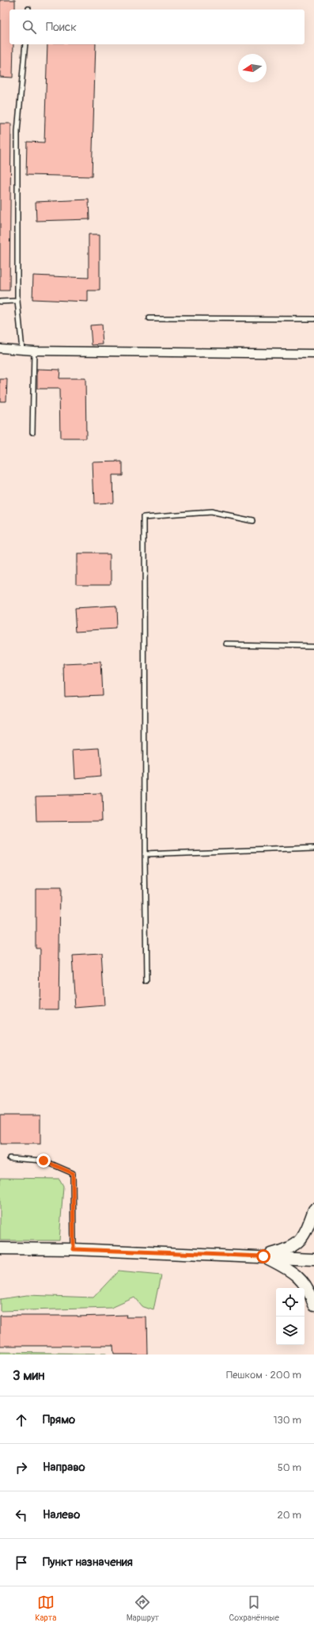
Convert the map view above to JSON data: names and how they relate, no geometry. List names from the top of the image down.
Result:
{
  "north": "left",
  "page": {
    "search": "Поиск",
    "heading": ["3 мин", "Пешком · 200 m"],
    "list": [
      ["Прямо", "130 m"],
      ["Направо", "50 m"],
      ["Налево", "20 m"],
      "Пункт назначения"
    ],
    "nav": ["Карта", "Маршрут", "Сохранённые"]
  }
}
